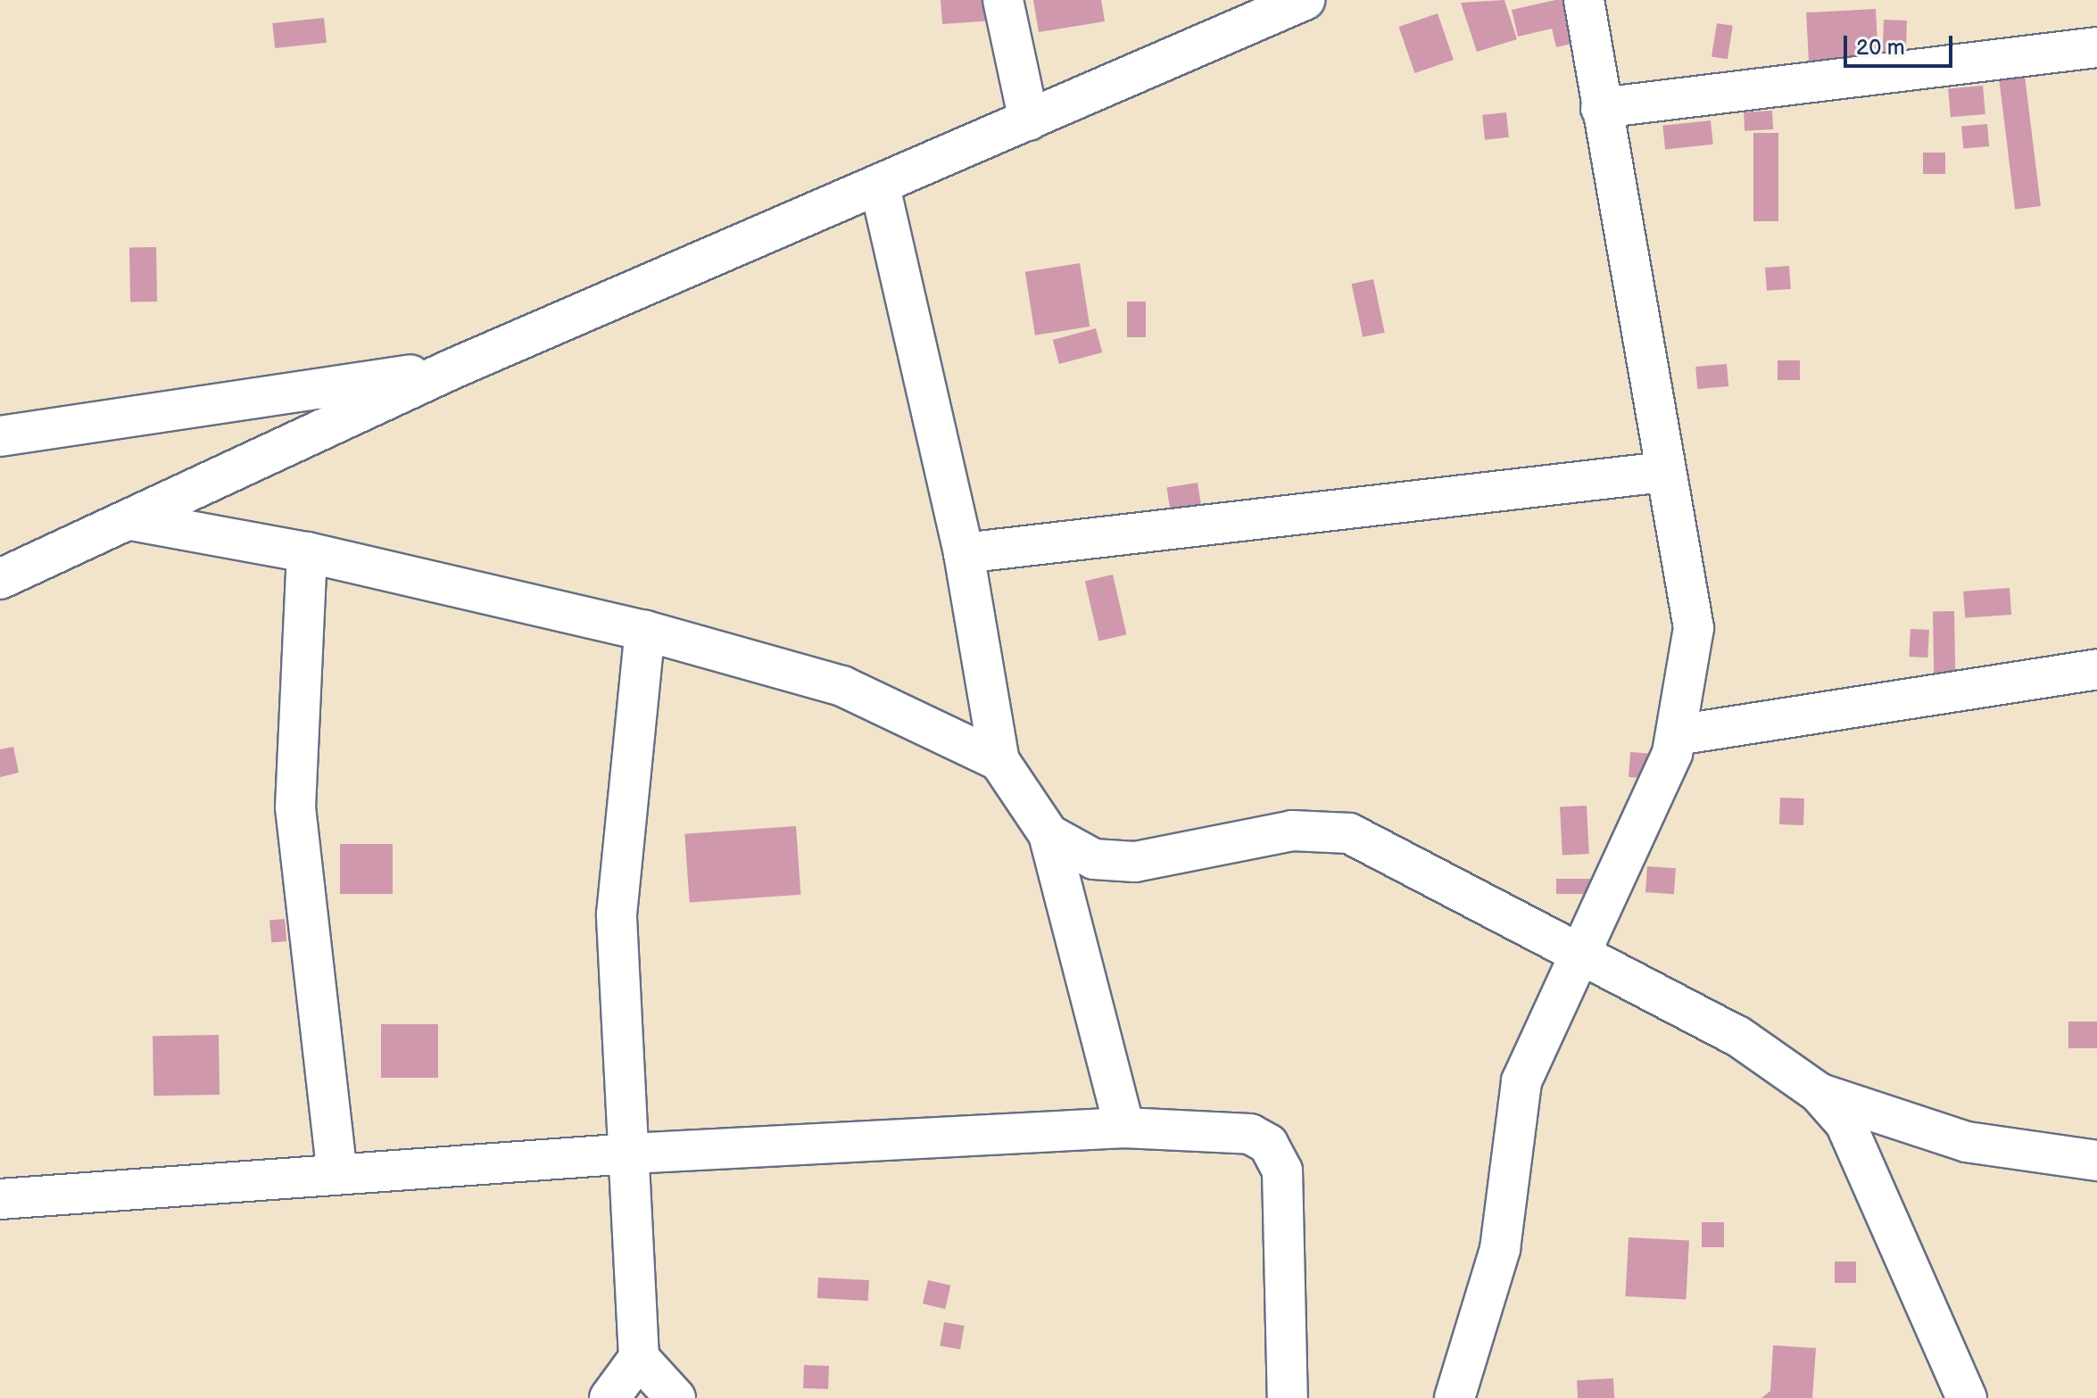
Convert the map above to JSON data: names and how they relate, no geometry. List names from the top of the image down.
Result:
{
  "scale_bar": "20 m"
}
